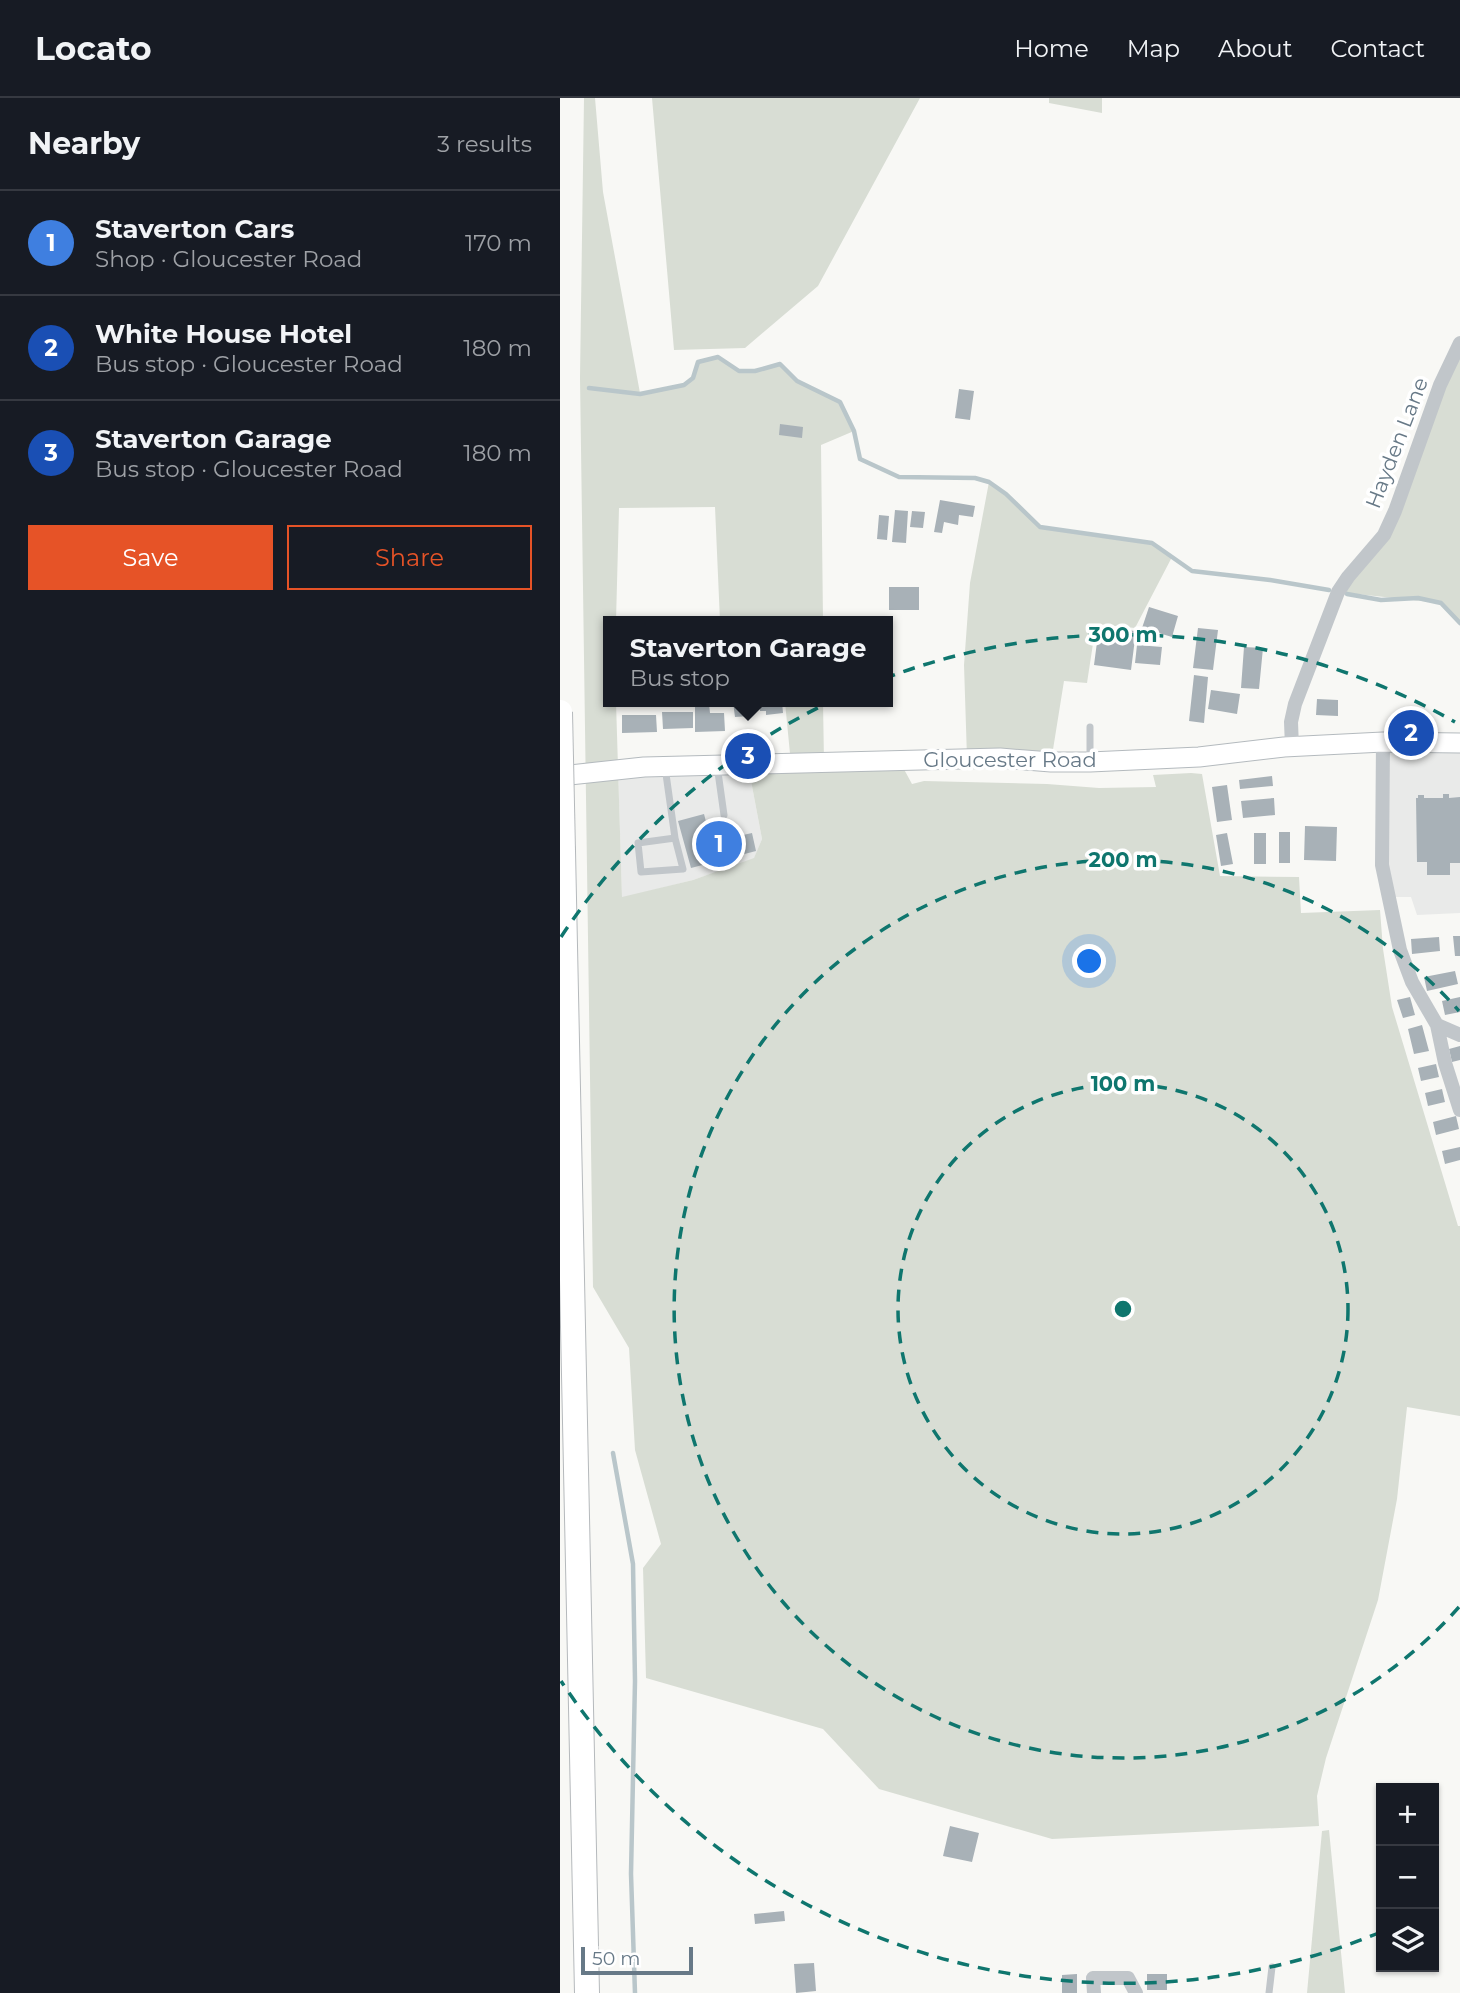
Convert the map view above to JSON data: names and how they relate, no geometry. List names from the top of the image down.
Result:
{
  "streets": {
    "main road": ["Gloucester Road"],
    "street": ["Hayden Lane"]
  },
  "crossings": [
    ["Hayden Lane", "Gloucester Road"]
  ],
  "scale_bar": "50 m",
  "page": {
    "header": "Locato",
    "nav": [
      "Home",
      "Map",
      "About",
      "Contact"
    ],
    "heading": ["Nearby", "3 results"],
    "list": [
      {
        "mark": "1",
        "name": "Staverton Cars",
        "note": "Shop · Gloucester Road",
        "value": "170 m"
      },
      {
        "mark": "2",
        "name": "White House Hotel",
        "note": "Bus stop · Gloucester Road",
        "value": "180 m"
      },
      {
        "mark": "3",
        "name": "Staverton Garage",
        "note": "Bus stop · Gloucester Road",
        "value": "180 m"
      }
    ],
    "buttons": ["Save", "Share"],
    "popup": ["Staverton Garage", "Bus stop"],
    "pins": ["2", "3", "1"],
    "map_buttons": ["+", "−"],
    "scale": "50 m"
  },
  "rings": ["300 m", "200 m", "100 m"]
}
